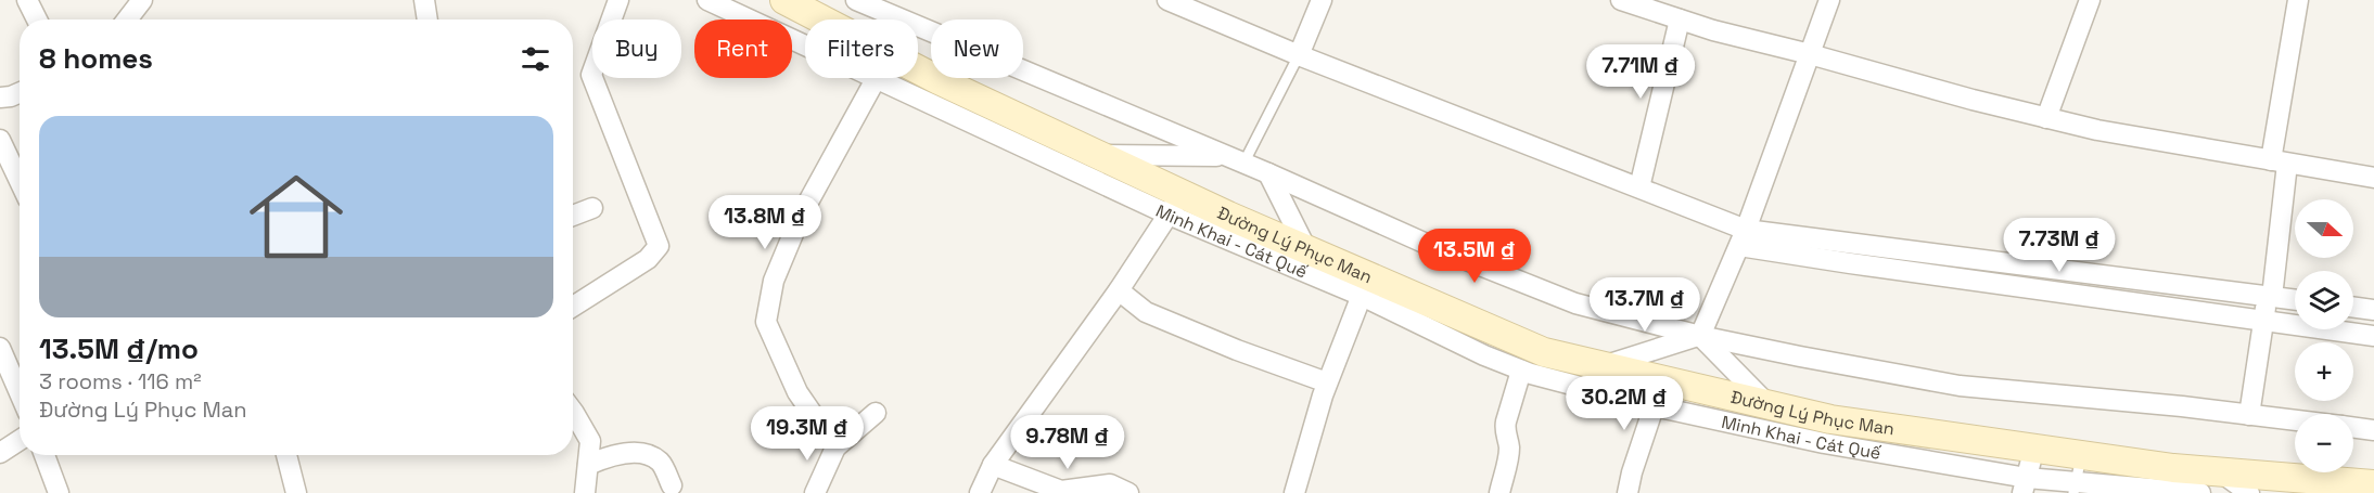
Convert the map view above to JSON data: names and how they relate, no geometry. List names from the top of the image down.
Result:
{
  "streets": {
    "main road": ["Đường Lý Phục Man"],
    "street": ["Minh Khai - Cát Quế"]
  },
  "crossings": [
    ["Minh Khai - Cát Quế", "Đường Lý Phục Man"]
  ],
  "north": "right",
  "page": {
    "chip": [
      "Buy",
      "Rent",
      "Filters",
      "New"
    ],
    "heading": "8 homes",
    "price": [
      "7.71M ₫",
      "13.8M ₫",
      "7.73M ₫",
      "13.5M ₫",
      "13.7M ₫",
      "30.2M ₫",
      "19.3M ₫",
      "9.78M ₫"
    ],
    "list": [
      {
        "name": "13.5M ₫/mo",
        "note": "3 rooms · 116 m² · Đường Lý Phục Man"
      }
    ],
    "map_buttons": ["+", "−"]
  }
}
